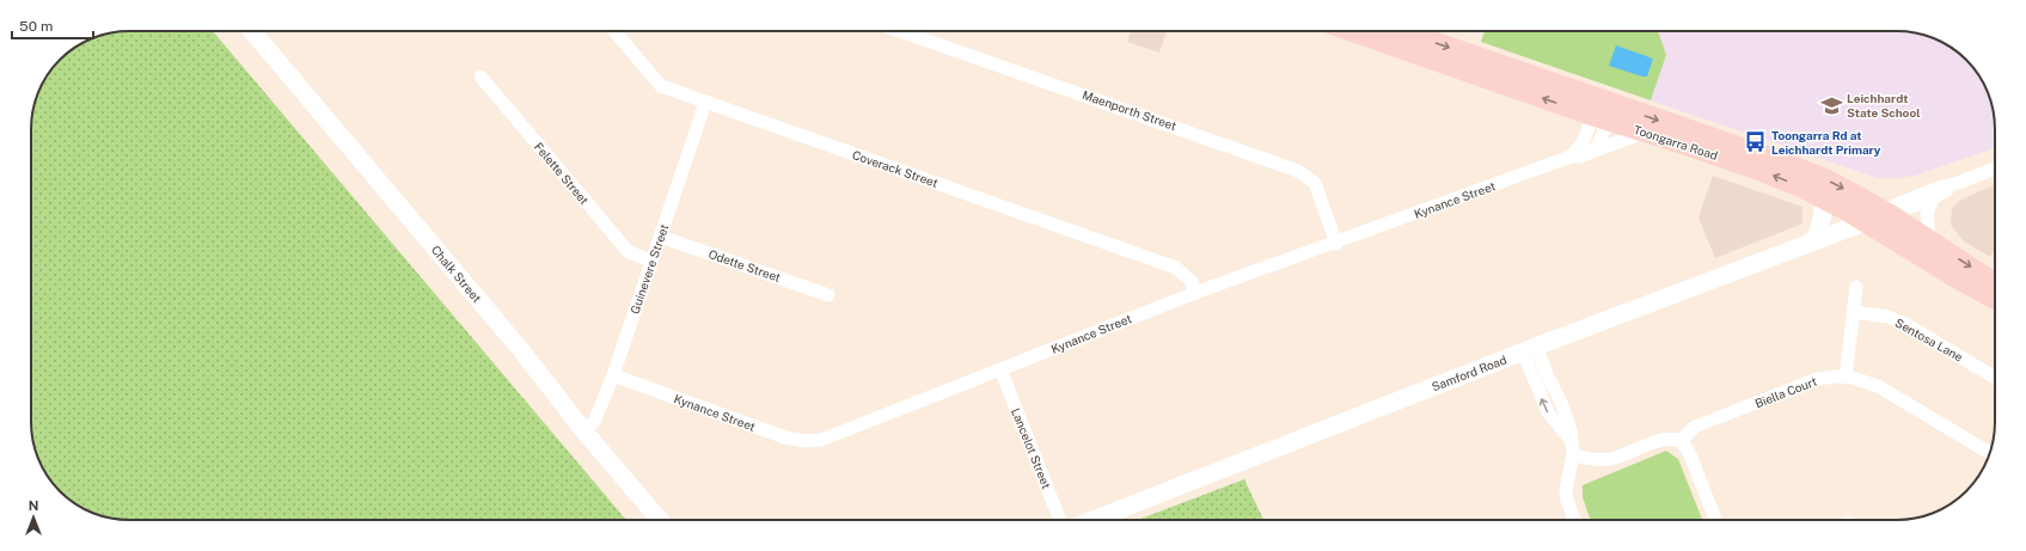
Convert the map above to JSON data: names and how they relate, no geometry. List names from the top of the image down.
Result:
{
  "streets": {
    "main road": ["Toongarra Road", "Samford Road"],
    "street": [
      "Maenporth Street",
      "Coverack Street",
      "Felette Street",
      "Kynance Street",
      "Odette Street",
      "Guinevere Street",
      "Chalk Street",
      "Sentosa Lane",
      "Biella Court",
      "Lancelot Street"
    ]
  },
  "crossings": [
    ["Maenporth Street", "Kynance Street"],
    ["Toongarra Road", "Kynance Street"],
    ["Toongarra Road", "Samford Road"],
    ["Coverack Street", "Kynance Street"],
    ["Coverack Street", "Guinevere Street"],
    ["Felette Street", "Guinevere Street"],
    ["Kynance Street", "Guinevere Street"],
    ["Kynance Street", "Lancelot Street"],
    ["Odette Street", "Guinevere Street"],
    ["Guinevere Street", "Chalk Street"]
  ],
  "places": {
    "school or university": ["Leichhardt State School"],
    "bus stop": ["Toongarra Rd at Leichhardt Primary"]
  },
  "scale_bar": "50 m",
  "north": "top"
}
